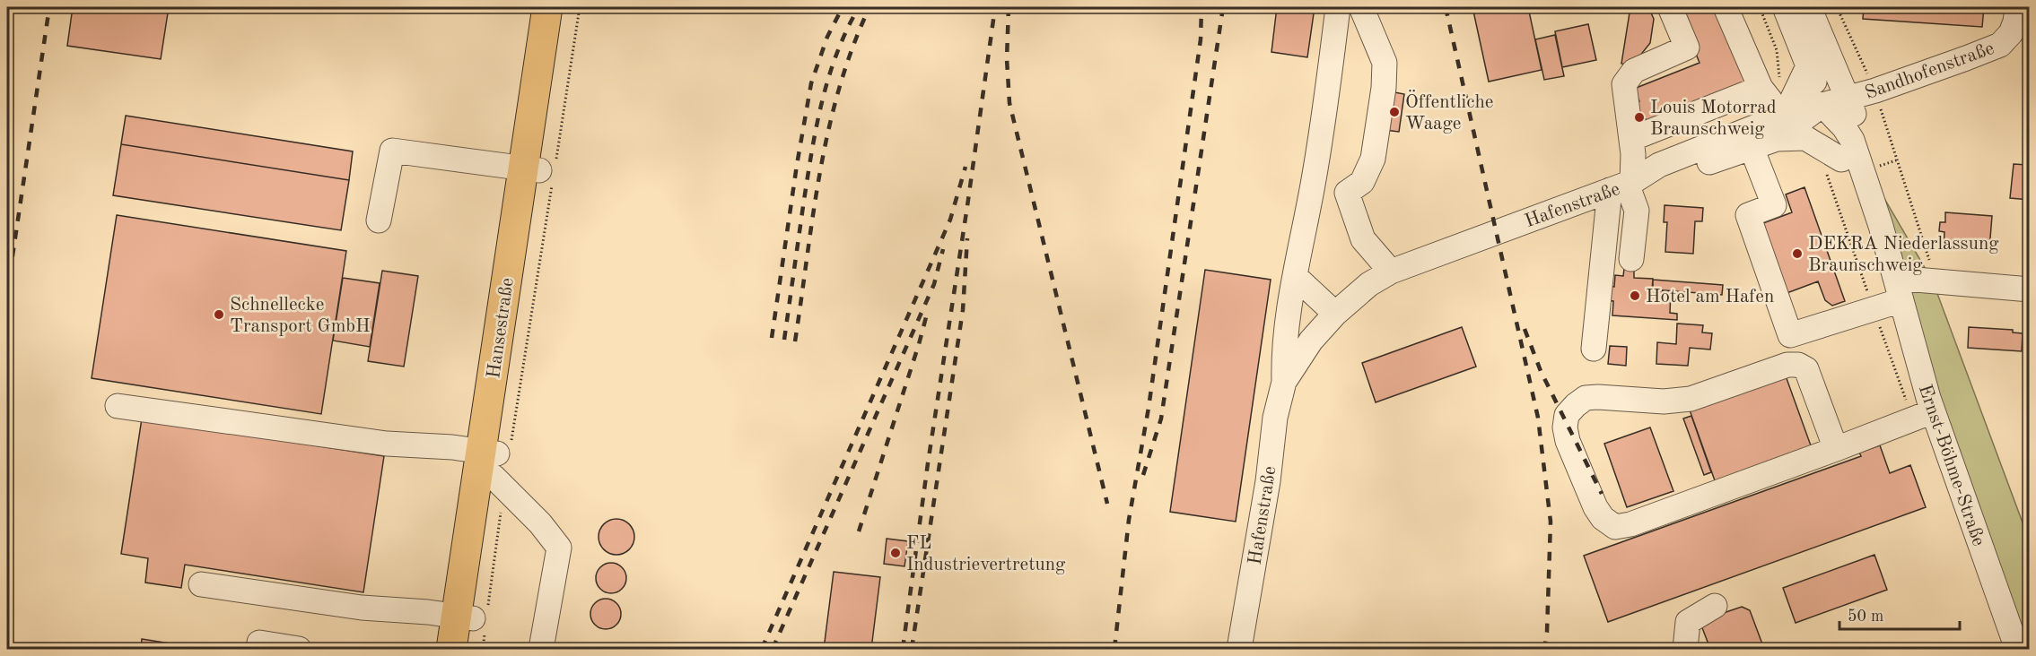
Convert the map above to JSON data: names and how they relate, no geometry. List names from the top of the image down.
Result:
{
  "streets": {
    "main road": ["Hansestraße"],
    "street": ["Sandhofenstraße", "Hafenstraße", "Ernst-Böhme-Straße"]
  },
  "crossings": [
    ["Sandhofenstraße", "Ernst-Böhme-Straße"],
    ["Hafenstraße", "Ernst-Böhme-Straße"]
  ],
  "places": [
    "Öffentliche Waage",
    "Louis Motorrad Braunschweig",
    "DEKRA Niederlassung Braunschweig",
    "Hotel am Hafen",
    "Schnellecke Transport GmbH",
    "FL Industrievertretung"
  ],
  "scale_bar": "50 m"
}
